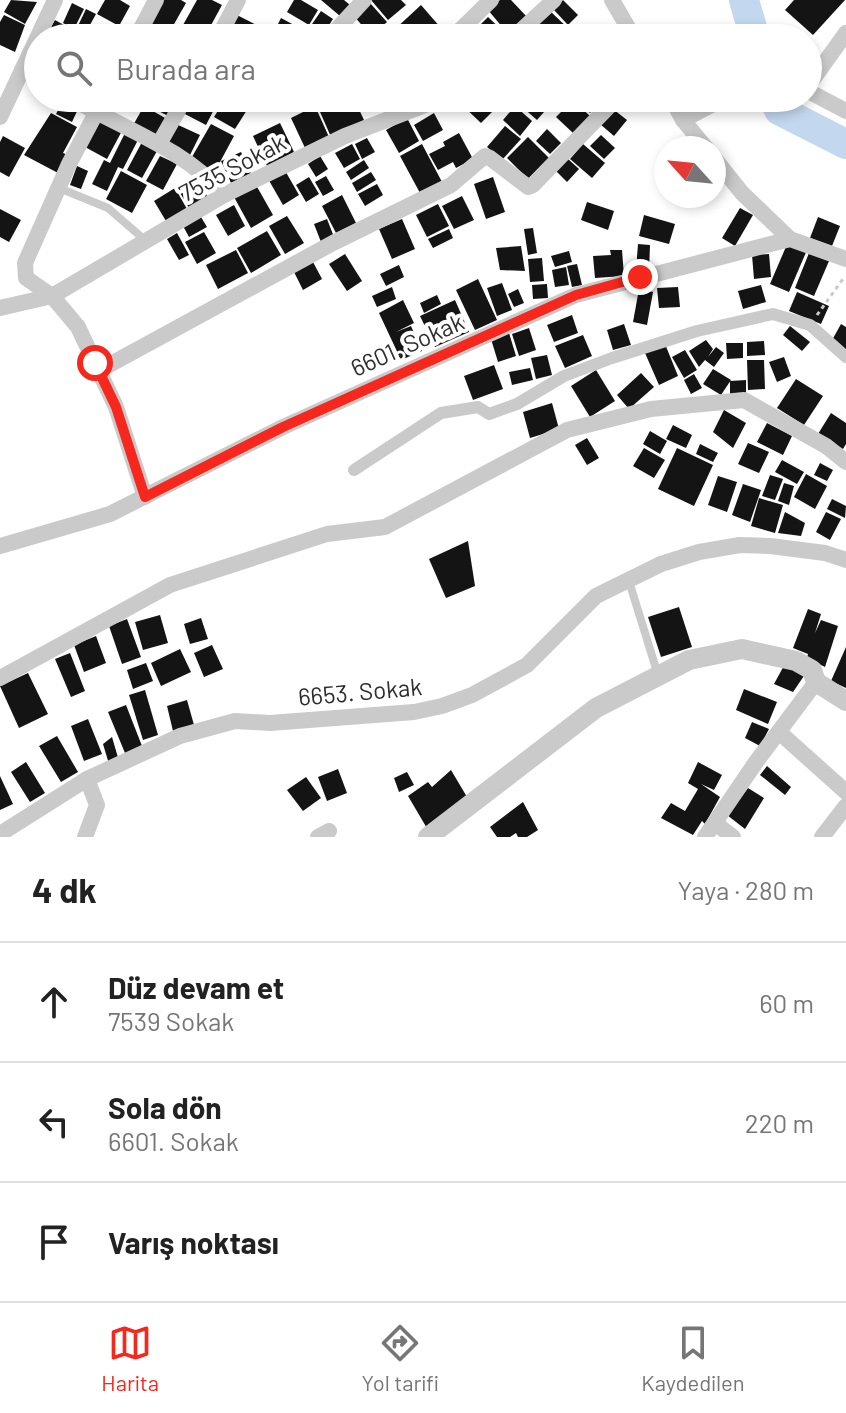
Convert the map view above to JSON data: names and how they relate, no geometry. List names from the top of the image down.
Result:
{
  "streets": {
    "street": ["7535 Sokak", "6601. Sokak", "6653. Sokak"]
  },
  "north": "top left",
  "page": {
    "search": "Burada ara",
    "heading": ["4 dk", "Yaya · 280 m"],
    "list": [
      ["Düz devam et", "7539 Sokak", "60 m"],
      ["Sola dön", "6601. Sokak", "220 m"],
      "Varış noktası"
    ],
    "nav": ["Harita", "Yol tarifi", "Kaydedilen"]
  }
}
